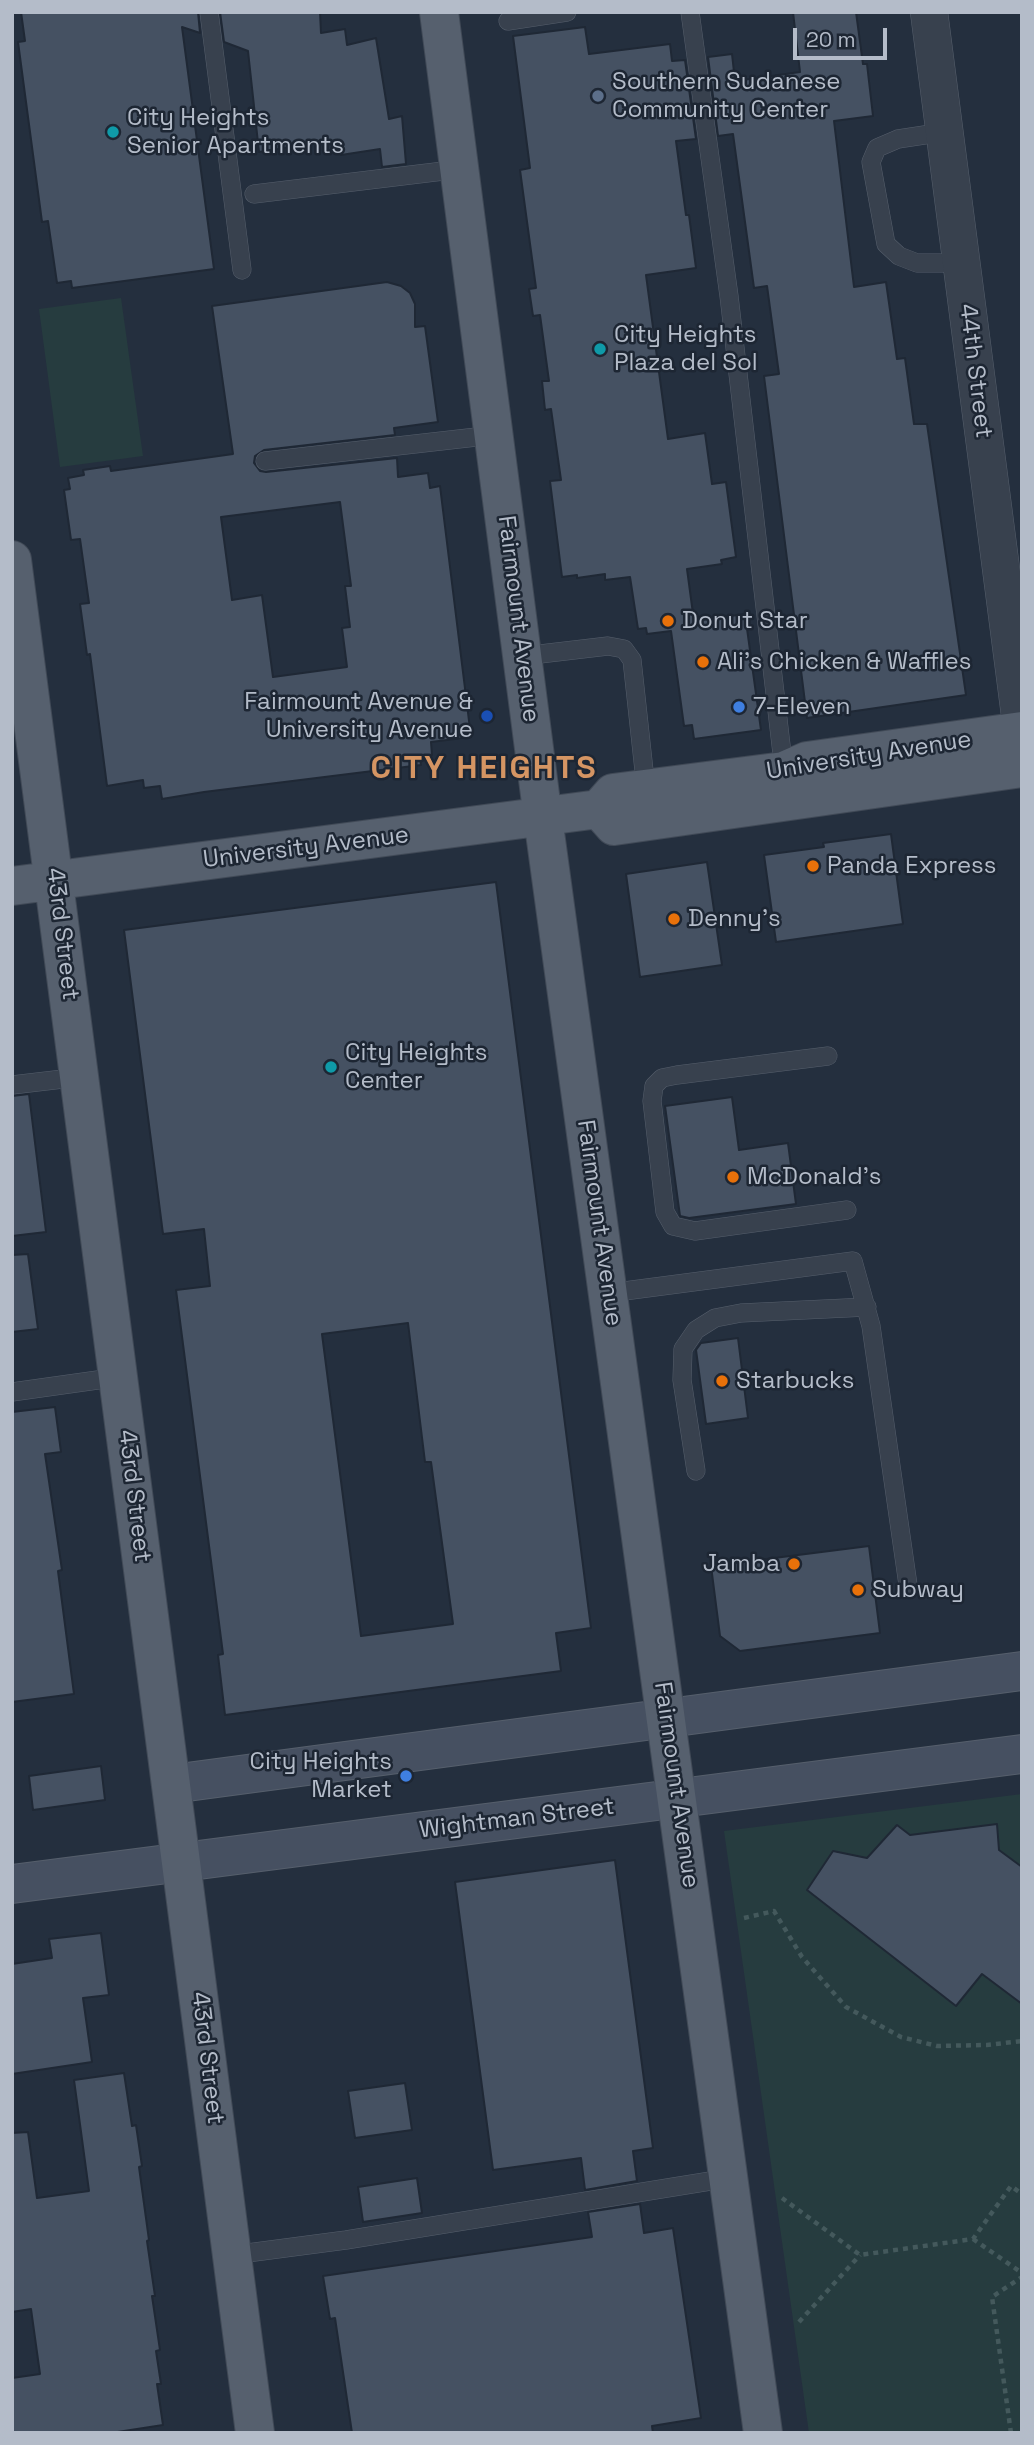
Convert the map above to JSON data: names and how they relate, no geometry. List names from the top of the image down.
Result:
{
  "streets": {
    "main road": [
      "Fairmount Avenue",
      "University Avenue",
      "43rd Street",
      "Wightman Street"
    ],
    "street": ["44th Street"]
  },
  "crossings": [
    ["44th Street", "University Avenue"],
    ["Fairmount Avenue", "University Avenue"],
    ["Fairmount Avenue", "Wightman Street"],
    ["University Avenue", "43rd Street"],
    ["43rd Street", "Wightman Street"]
  ],
  "districts": ["CITY HEIGHTS"],
  "places": [
    "Southern Sudanese Community Center",
    "City Heights Senior Apartments",
    "City Heights Plaza del Sol",
    "Donut Star",
    "Ali's Chicken & Waffles",
    "7-Eleven",
    "Fairmount Avenue & University Avenue",
    "Panda Express",
    "Denny's",
    "City Heights Center",
    "McDonald's",
    "Starbucks",
    "Jamba",
    "Subway",
    "City Heights Market"
  ],
  "scale_bar": "20 m"
}
